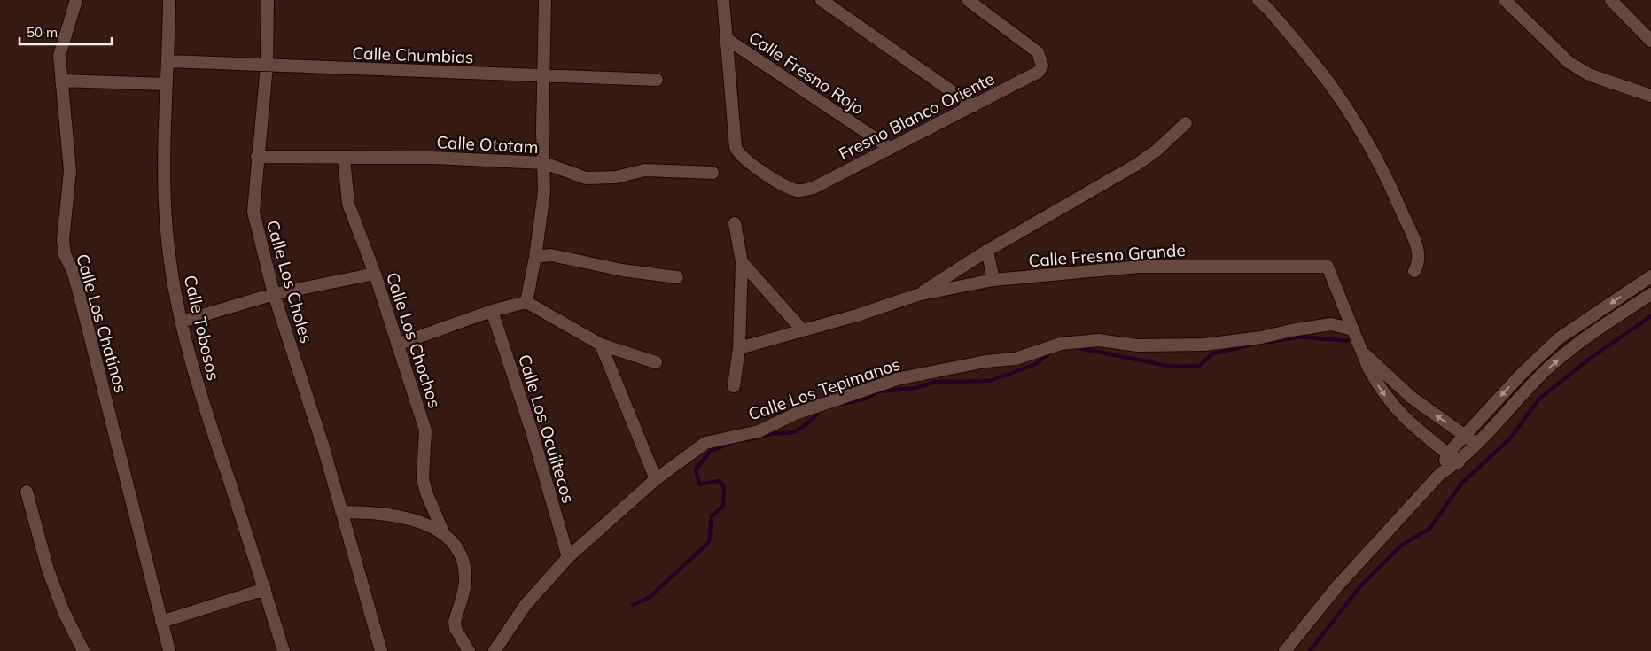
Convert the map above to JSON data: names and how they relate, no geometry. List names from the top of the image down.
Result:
{
  "streets": {
    "street": [
      "Calle Chumbias",
      "Calle Fresno Rojo",
      "Fresno Blanco Oriente",
      "Calle Ototam",
      "Calle Fresno Grande",
      "Calle Los Choles",
      "Calle Los Chatinos",
      "Calle Tobosos",
      "Calle Los Chochos",
      "Calle Los Tepimanos",
      "Calle Los Ocuiltecos"
    ]
  },
  "crossings": [
    ["Calle Chumbias", "Calle Los Choles"],
    ["Calle Chumbias", "Calle Tobosos"],
    ["Calle Fresno Rojo", "Fresno Blanco Oriente"],
    ["Calle Ototam", "Calle Los Choles"],
    ["Calle Ototam", "Calle Los Chochos"],
    ["Calle Fresno Grande", "Calle Los Tepimanos"],
    ["Calle Los Tepimanos", "Calle Los Ocuiltecos"]
  ],
  "scale_bar": "50 m"
}
